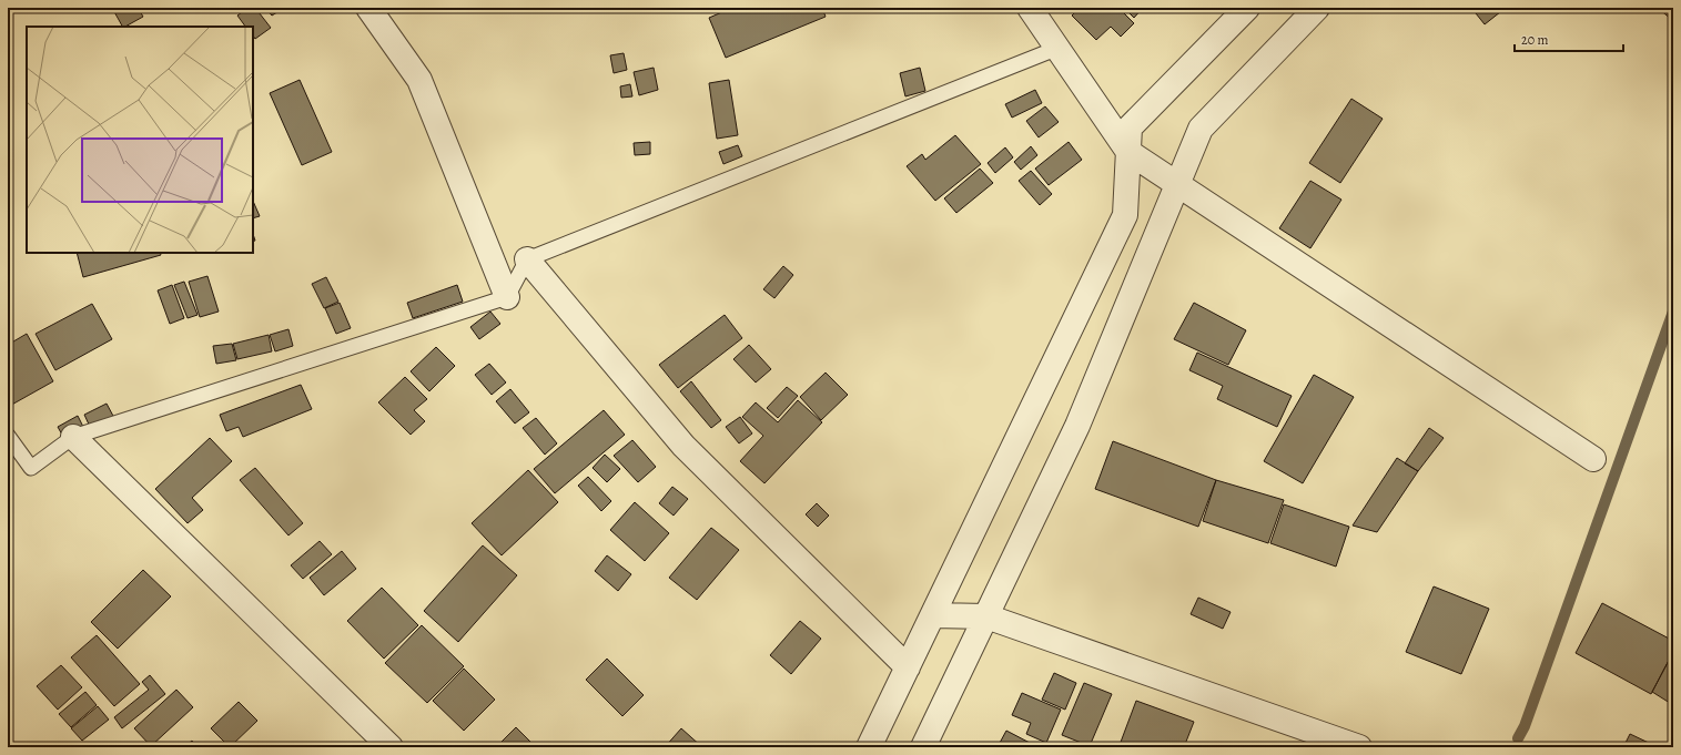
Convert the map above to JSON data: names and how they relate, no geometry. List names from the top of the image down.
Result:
{
  "scale_bar": "20 m"
}
